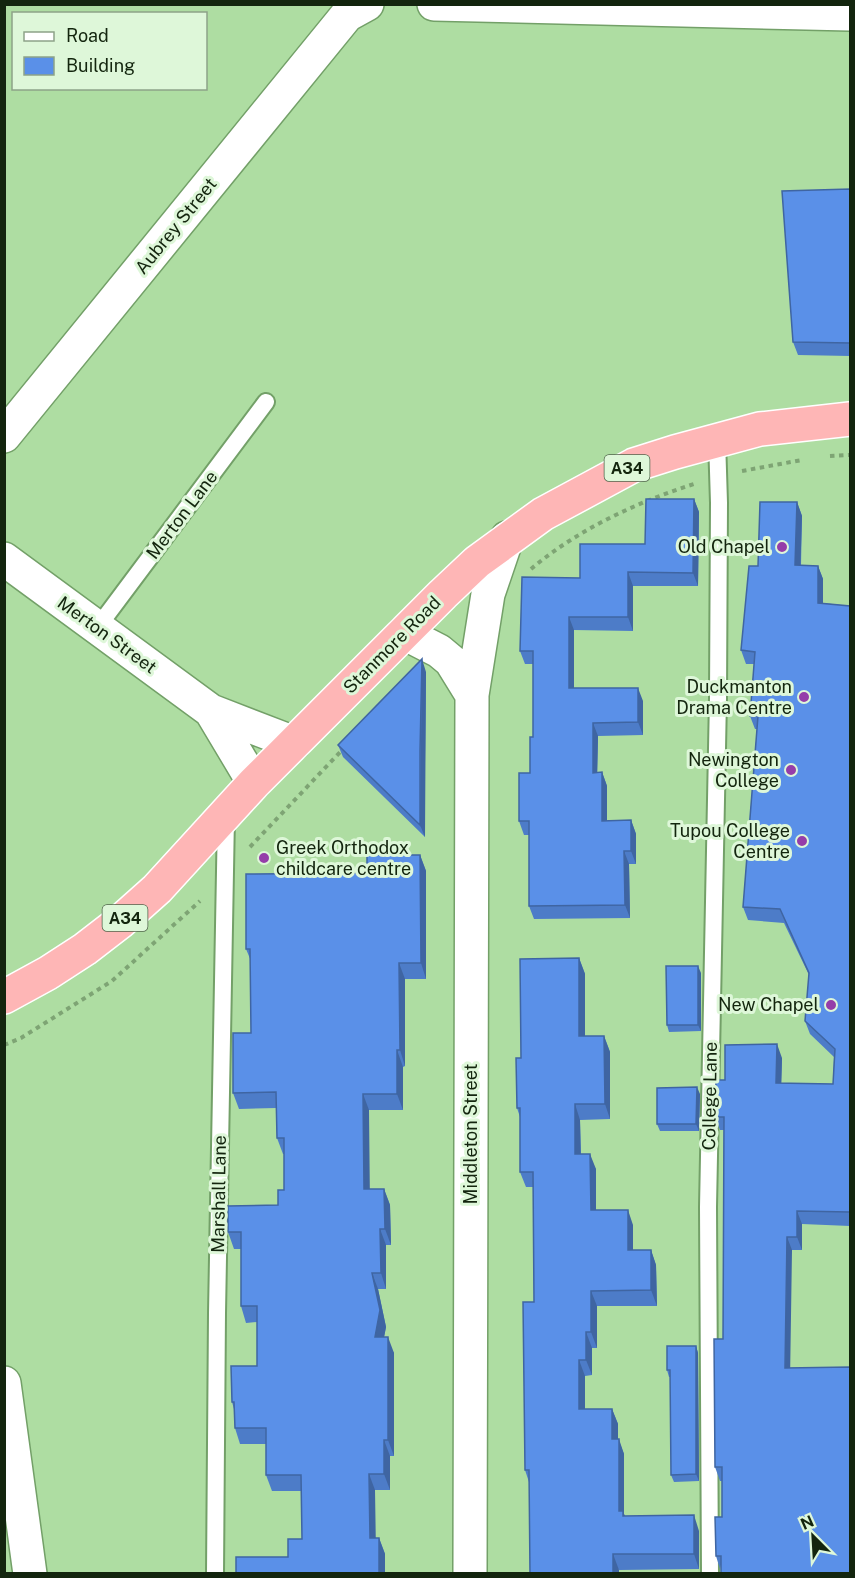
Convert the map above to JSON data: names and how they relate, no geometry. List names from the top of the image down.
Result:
{
  "streets": {
    "highway": ["A34", "Stanmore Road"],
    "street": ["Aubrey Street", "Merton Street", "Middleton Street"],
    "lane": ["Merton Lane", "College Lane", "Marshall Lane"]
  },
  "crossings": [
    ["Merton Lane", "Merton Street"],
    ["Merton Street", "Stanmore Road"],
    ["Stanmore Road", "College Lane"],
    ["Stanmore Road", "Middleton Street"],
    ["Stanmore Road", "Marshall Lane"]
  ],
  "places": [
    "Old Chapel",
    "Duckmanton Drama Centre",
    "Newington College",
    "Tupou College Centre",
    "Greek Orthodox childcare centre",
    "New Chapel"
  ],
  "legend": ["Road", "Building"],
  "north": "top left"
}
